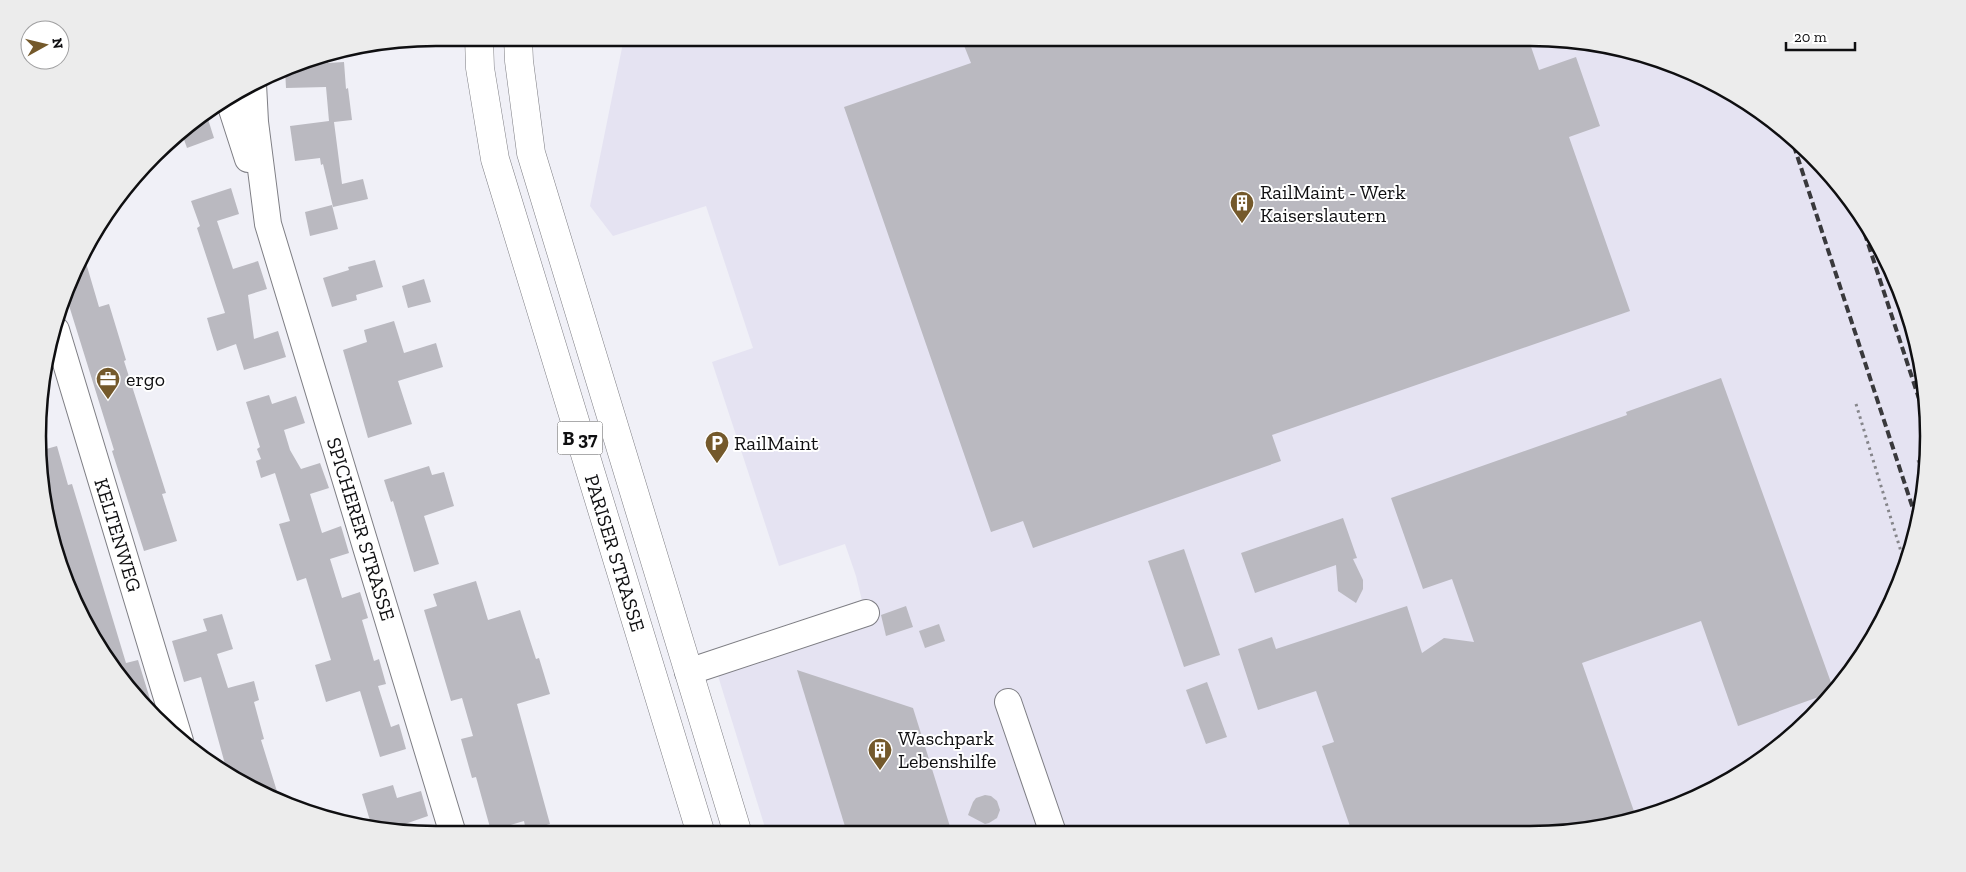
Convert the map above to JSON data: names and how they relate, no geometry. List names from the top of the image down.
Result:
{
  "streets": {
    "main road": ["B 37", "PARISER STRASSE"],
    "street": ["SPICHERER STRASSE", "KELTENWEG"]
  },
  "places": {
    "building": ["RailMaint - Werk Kaiserslautern", "Waschpark Lebenshilfe"],
    "office": ["ergo"],
    "parking": ["RailMaint"]
  },
  "scale_bar": "20 m",
  "north": "right"
}
